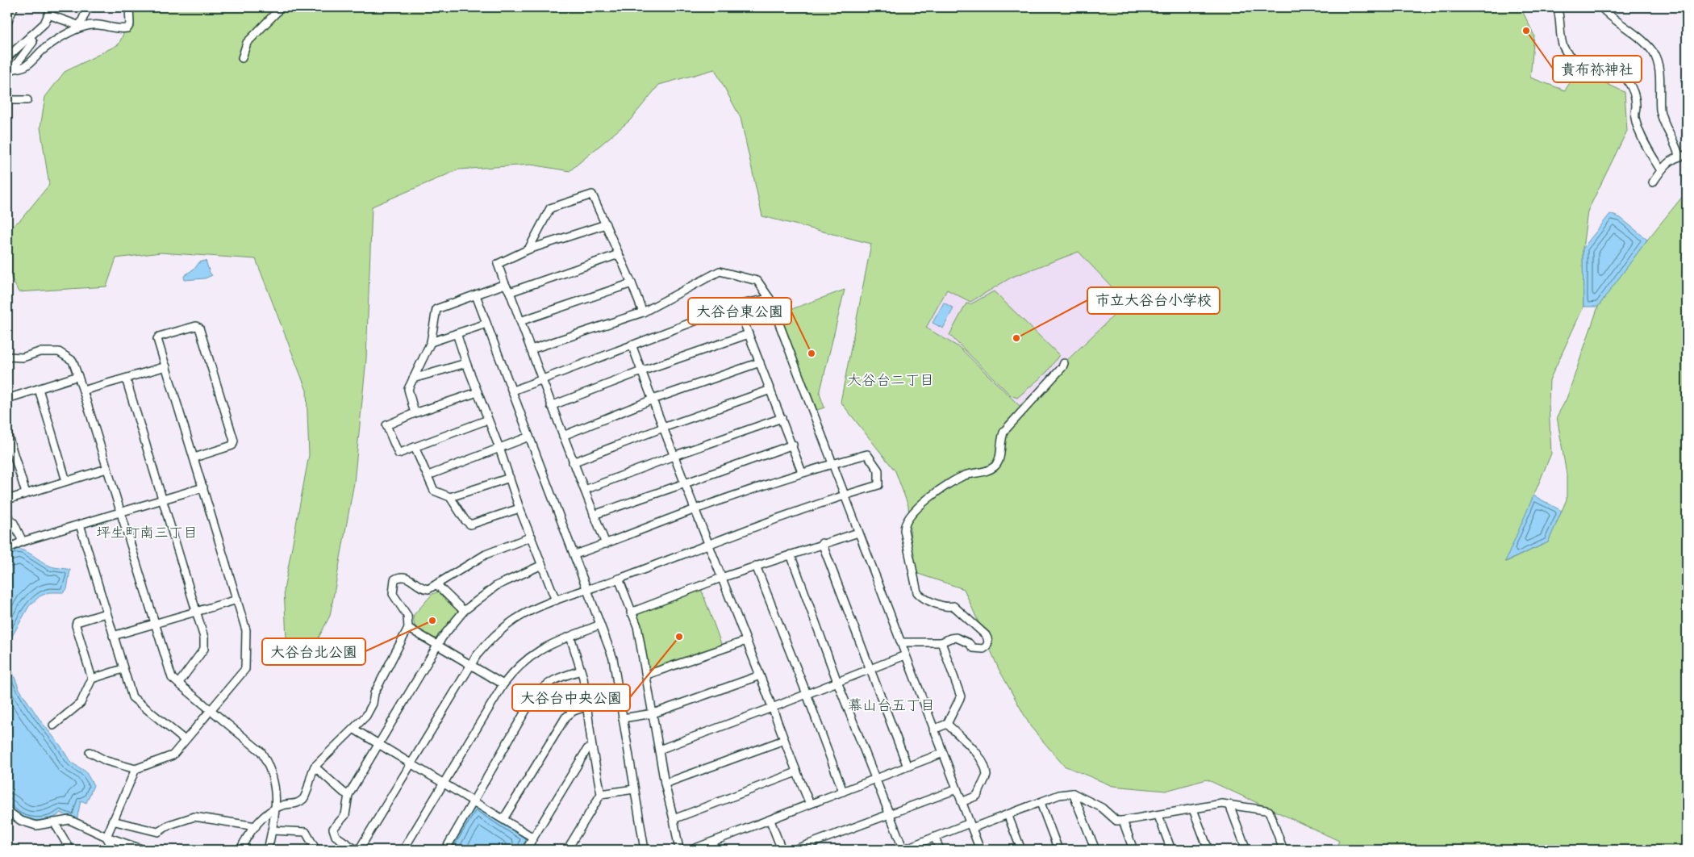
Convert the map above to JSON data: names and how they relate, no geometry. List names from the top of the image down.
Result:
{
  "districts": ["大谷台二丁目", "坪生町南三丁目", "幕山台五丁目"],
  "places": [
    "貴布祢神社",
    "市立大谷台小学校",
    "大谷台東公園",
    "大谷台北公園",
    "大谷台中央公園"
  ]
}
